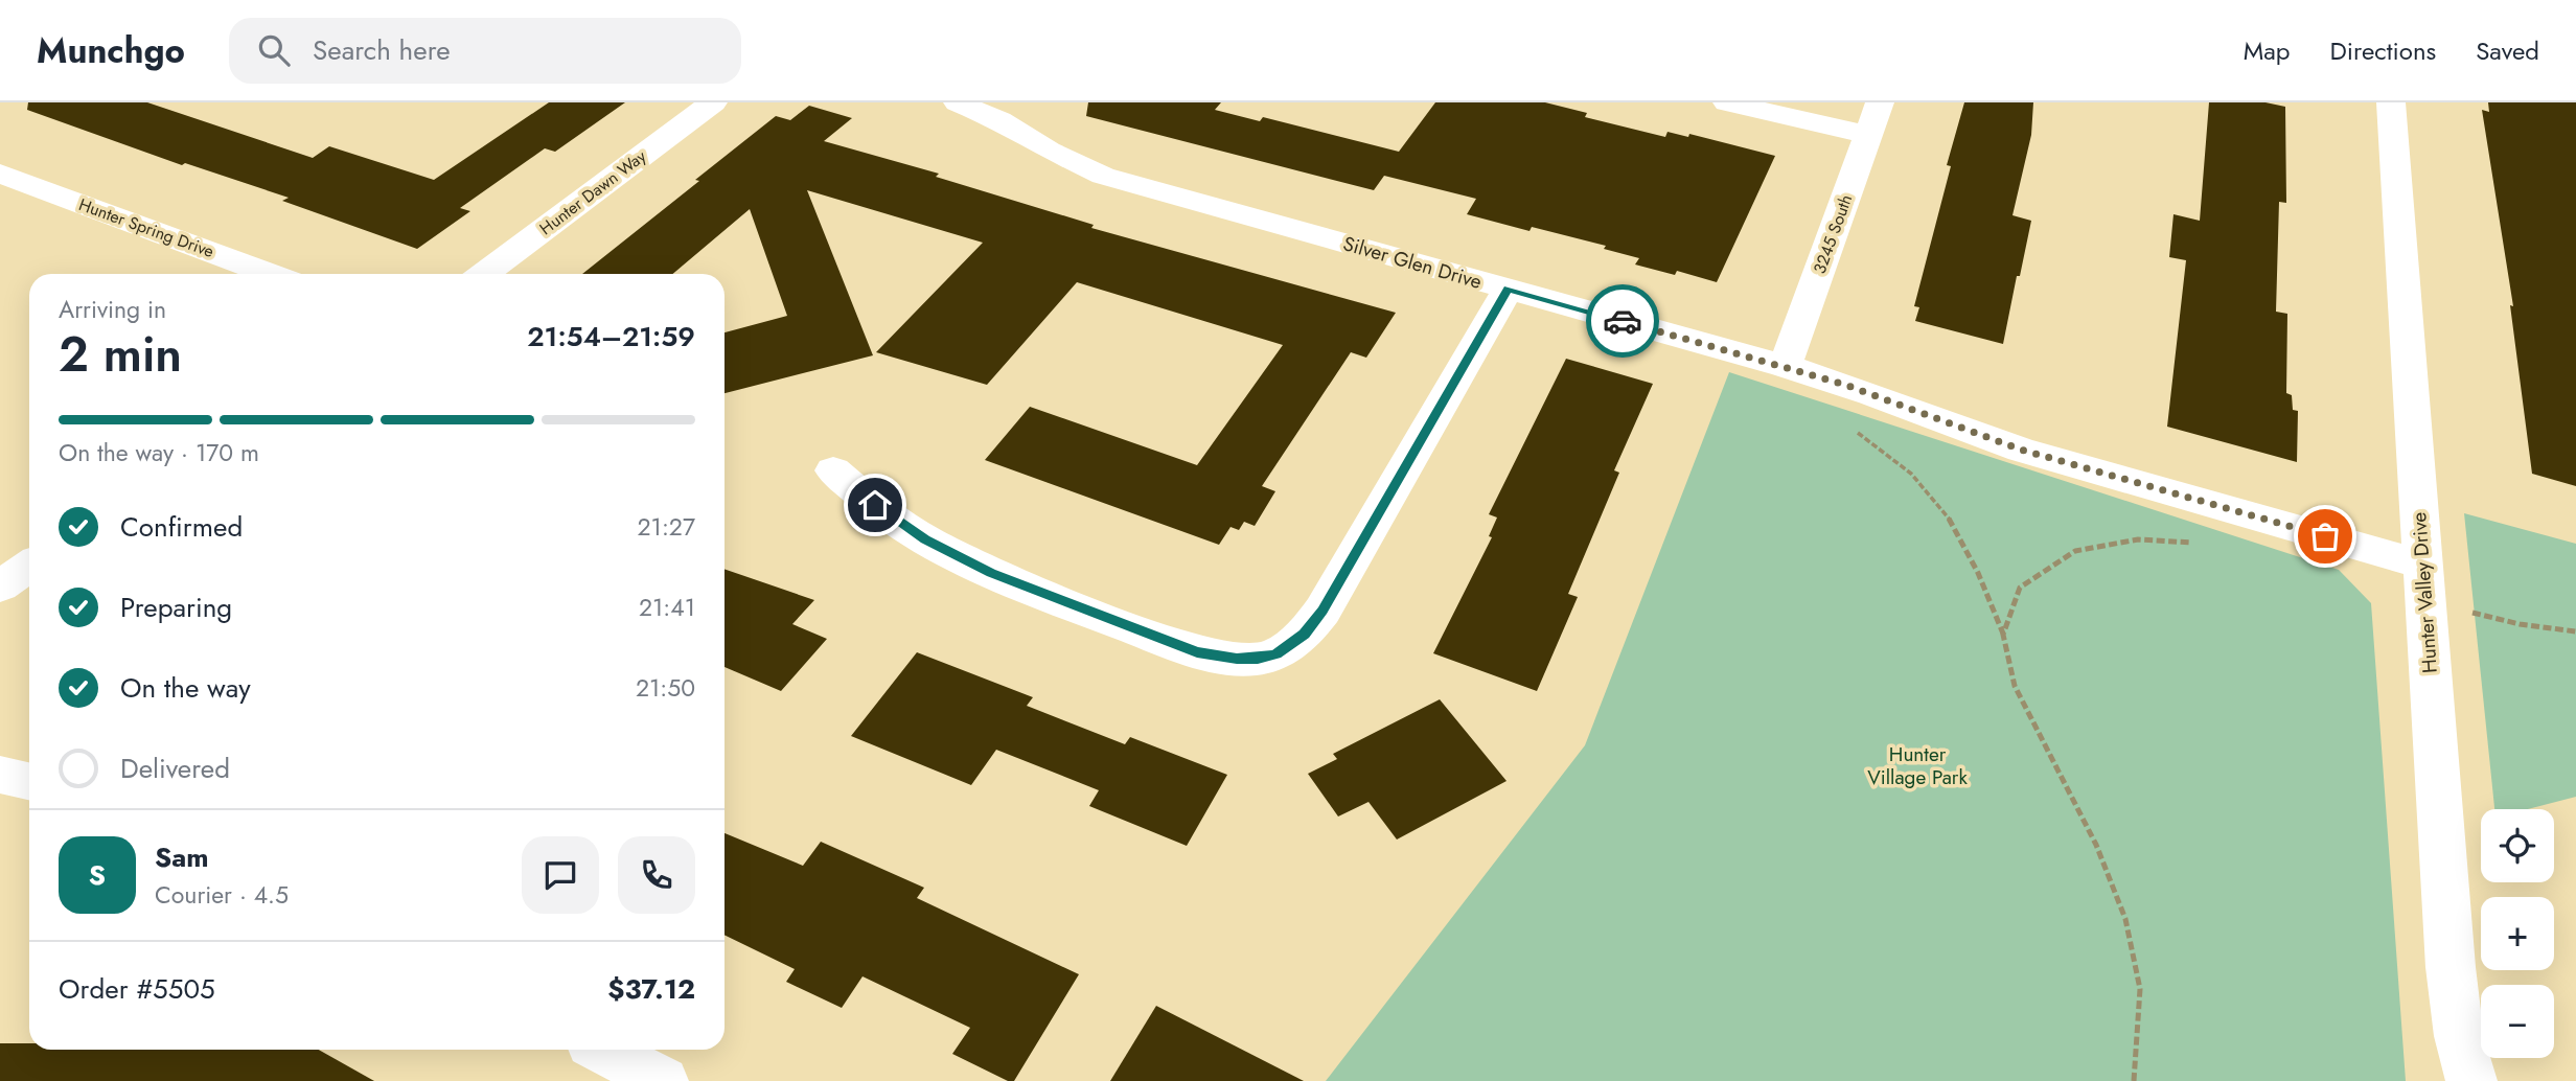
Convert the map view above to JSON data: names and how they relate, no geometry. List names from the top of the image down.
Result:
{
  "streets": {
    "street": [
      "Hunter Dawn Way",
      "Hunter Spring Drive",
      "3245 South",
      "Silver Glen Drive",
      "Hunter Valley Drive"
    ]
  },
  "crossings": [
    ["3245 South", "Silver Glen Drive"],
    ["Silver Glen Drive", "Hunter Valley Drive"]
  ],
  "parks": ["Hunter Village Park"],
  "page": {
    "header": "Munchgo",
    "search": "Search here",
    "nav": ["Map", "Directions", "Saved"],
    "heading": ["2 min", "Arriving in", "21:54–21:59"],
    "panel": [
      "Sam",
      "Courier · 4.5",
      "Order #5505",
      "$37.12"
    ],
    "bar": "On the way · 170 m",
    "list": [
      ["Confirmed", "21:27"],
      ["Preparing", "21:41"],
      ["On the way", "21:50"],
      "Delivered"
    ],
    "map_buttons": ["+", "−"],
    "round": "S"
  }
}
